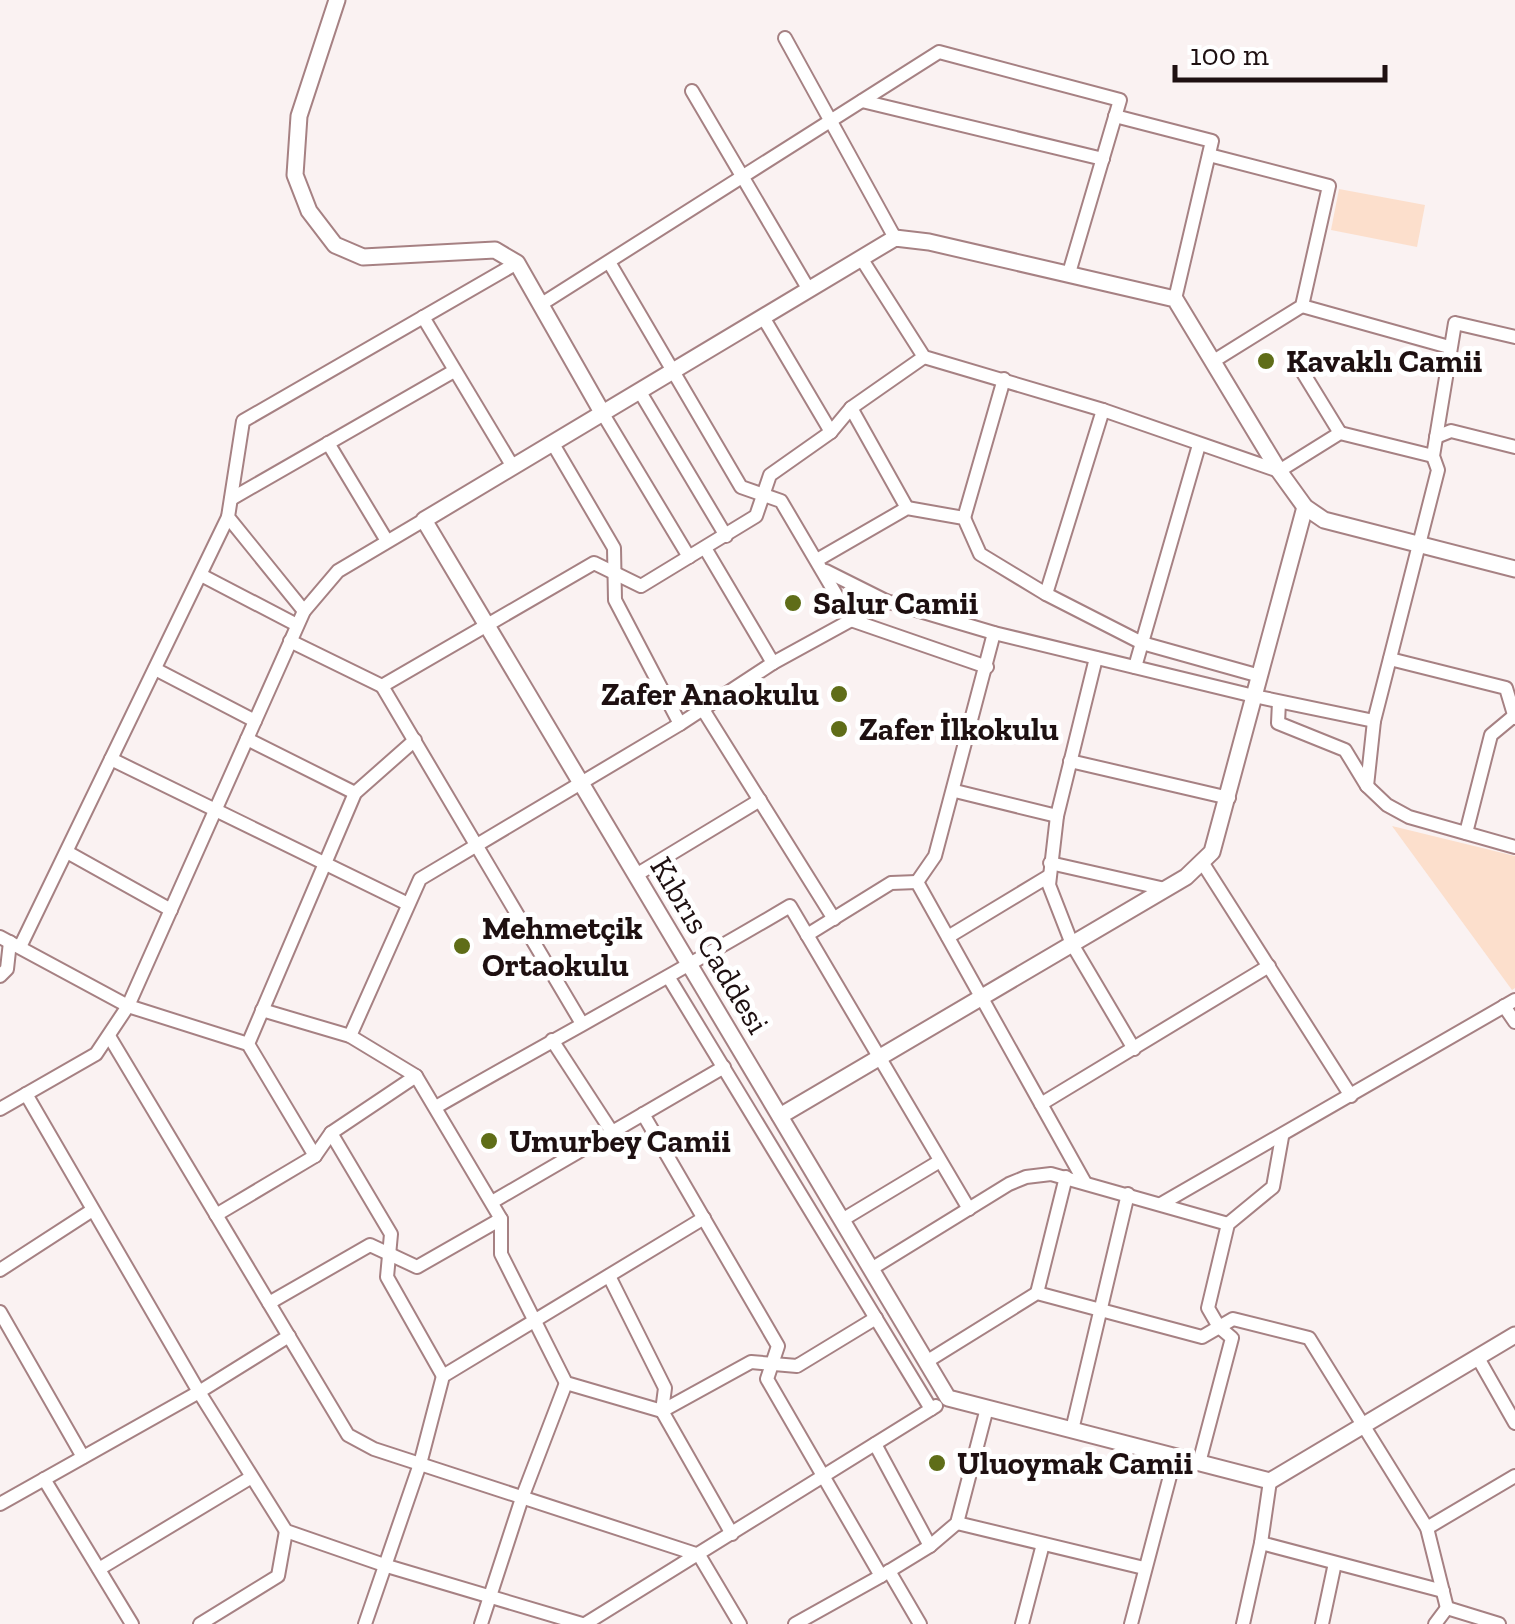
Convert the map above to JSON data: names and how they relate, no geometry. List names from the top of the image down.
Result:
{
  "streets": {
    "street": ["Kıbrıs Caddesi"]
  },
  "places": [
    "Kavaklı Camii",
    "Salur Camii",
    "Zafer Anaokulu",
    "Zafer İlkokulu",
    "Mehmetçik Ortaokulu",
    "Umurbey Camii",
    "Uluoymak Camii"
  ],
  "scale_bar": "100 m"
}
